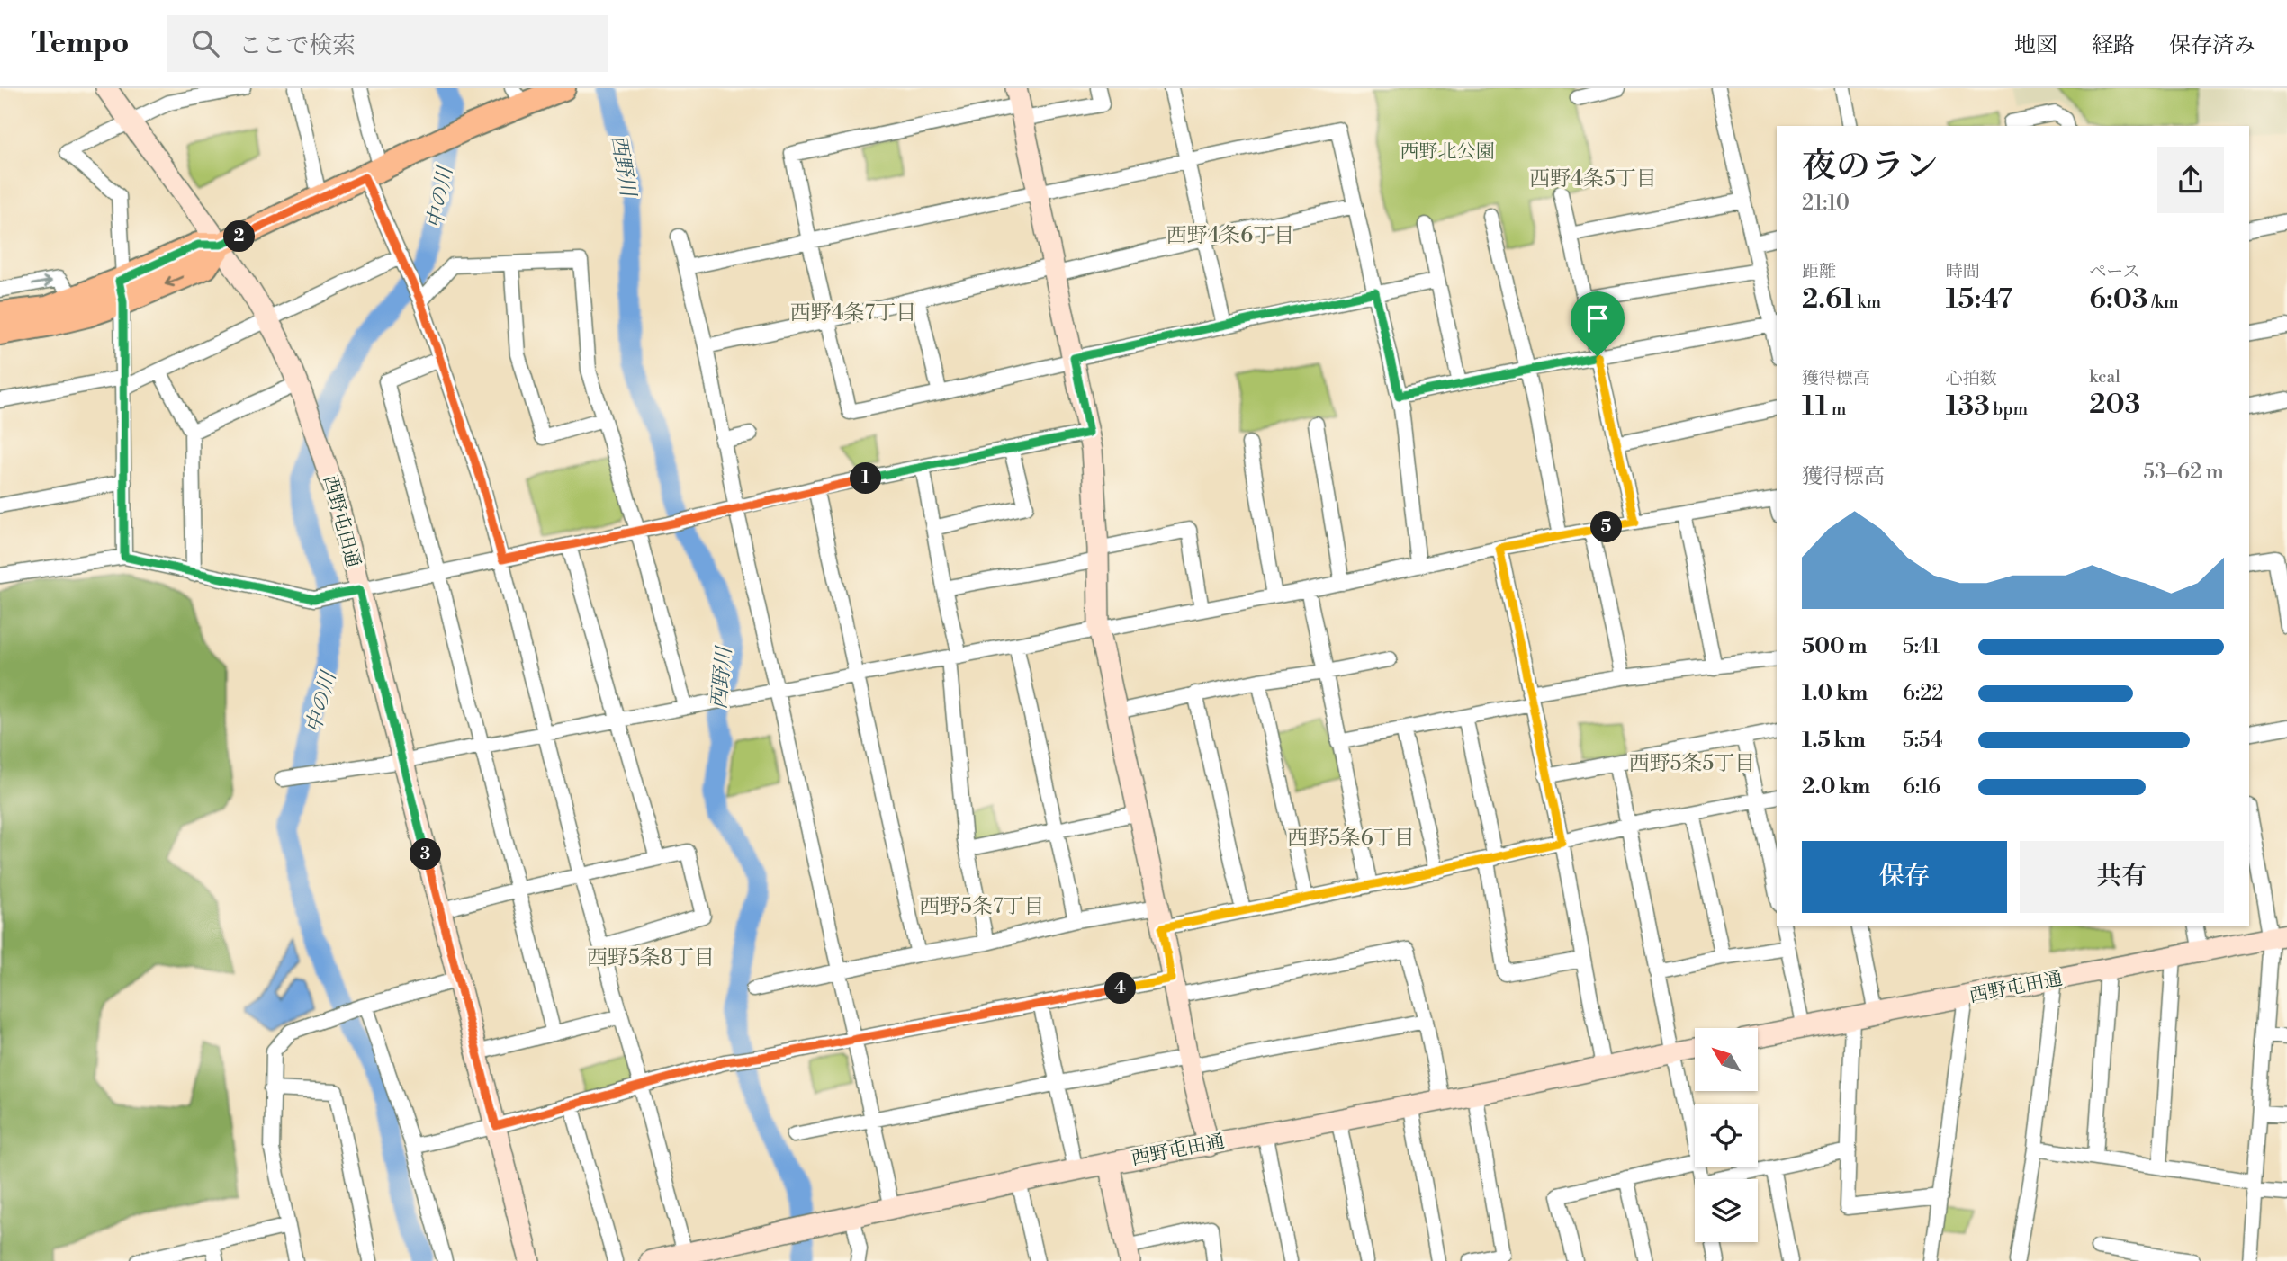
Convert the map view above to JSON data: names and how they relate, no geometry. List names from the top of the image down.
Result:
{
  "streets": {
    "street": ["西野屯田通"]
  },
  "districts": [
    "西野4条5丁目",
    "西野4条6丁目",
    "西野4条7丁目",
    "西野5条5丁目",
    "西野5条6丁目",
    "西野5条7丁目",
    "西野5条8丁目"
  ],
  "water": ["西野川", "中の川"],
  "parks": ["西野北公園"],
  "north": "top left",
  "page": {
    "header": "Tempo",
    "search": "ここで検索",
    "nav": ["地図", "経路", "保存済み"],
    "heading": ["夜のラン", "21:10"],
    "pins": [
      "2",
      "1",
      "5",
      "3",
      "4"
    ],
    "stats": [
      ["距離", "2.61 km"],
      ["時間", "15:47"],
      ["ペース", "6:03 /km"],
      ["獲得標高", "11 m"],
      ["心拍数", "133 bpm"],
      ["kcal", "203"]
    ],
    "chart": ["獲得標高", "53–62 m"],
    "list": [
      {
        "name": "500 m",
        "note": "5:41"
      },
      {
        "name": "1.0 km",
        "note": "6:22"
      },
      {
        "name": "1.5 km",
        "note": "5:54"
      },
      {
        "name": "2.0 km",
        "note": "6:16"
      }
    ],
    "buttons": ["保存", "共有"]
  }
}
